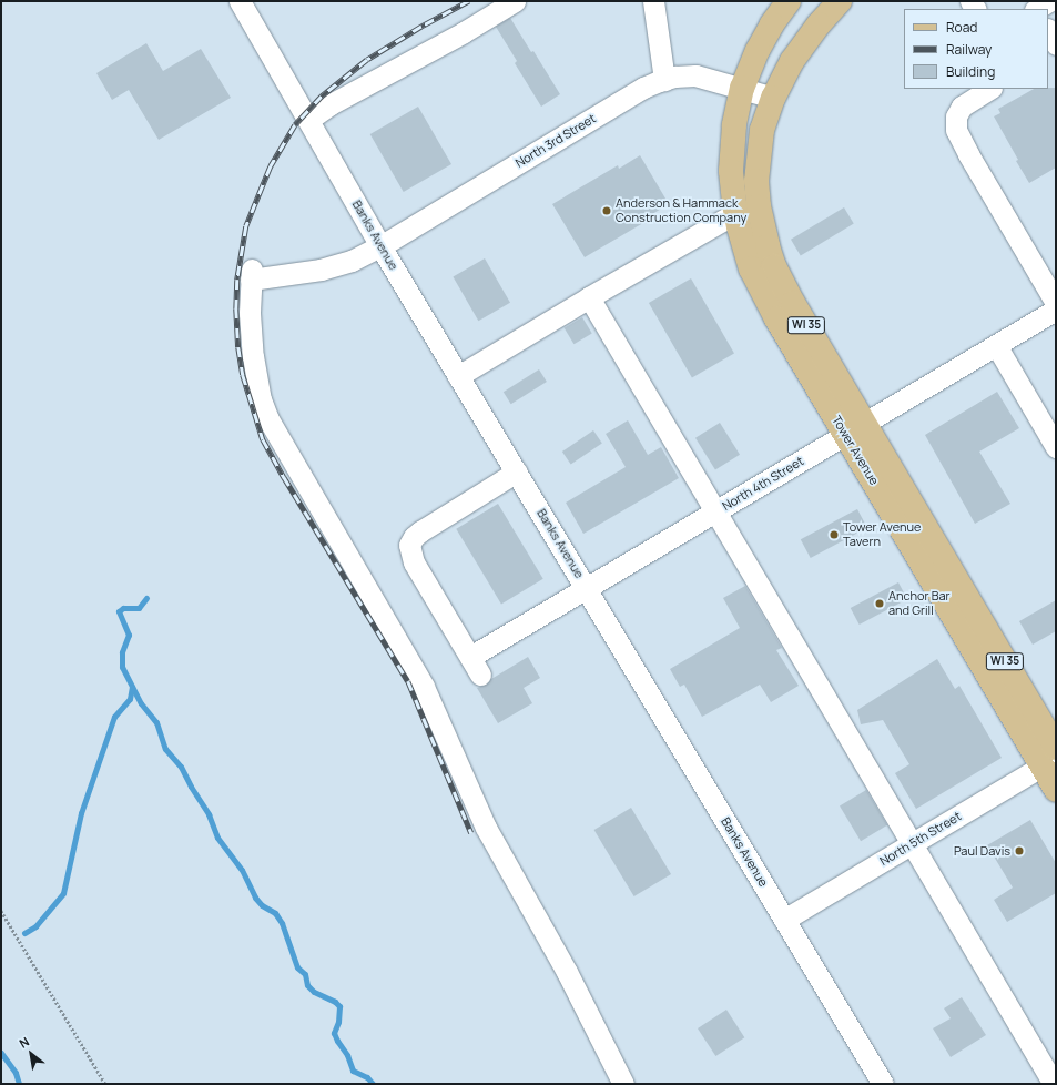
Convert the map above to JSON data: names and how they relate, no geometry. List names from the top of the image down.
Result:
{
  "streets": {
    "main road": ["WI 35", "Tower Avenue"],
    "street": [
      "North 3rd Street",
      "Banks Avenue",
      "North 4th Street",
      "North 5th Street"
    ]
  },
  "crossings": [
    ["North 3rd Street", "Banks Avenue"],
    ["North 3rd Street", "WI 35"],
    ["North 3rd Street", "Tower Avenue"],
    ["Banks Avenue", "North 4th Street"],
    ["Banks Avenue", "North 5th Street"],
    ["WI 35", "Tower Avenue"],
    ["Tower Avenue", "North 4th Street"],
    ["Tower Avenue", "North 5th Street"]
  ],
  "places": [
    "Anderson & Hammack Construction Company",
    "Tower Avenue Tavern",
    "Anchor Bar and Grill",
    "Paul Davis"
  ],
  "legend": ["Road", "Railway", "Building"],
  "north": "top left"
}
